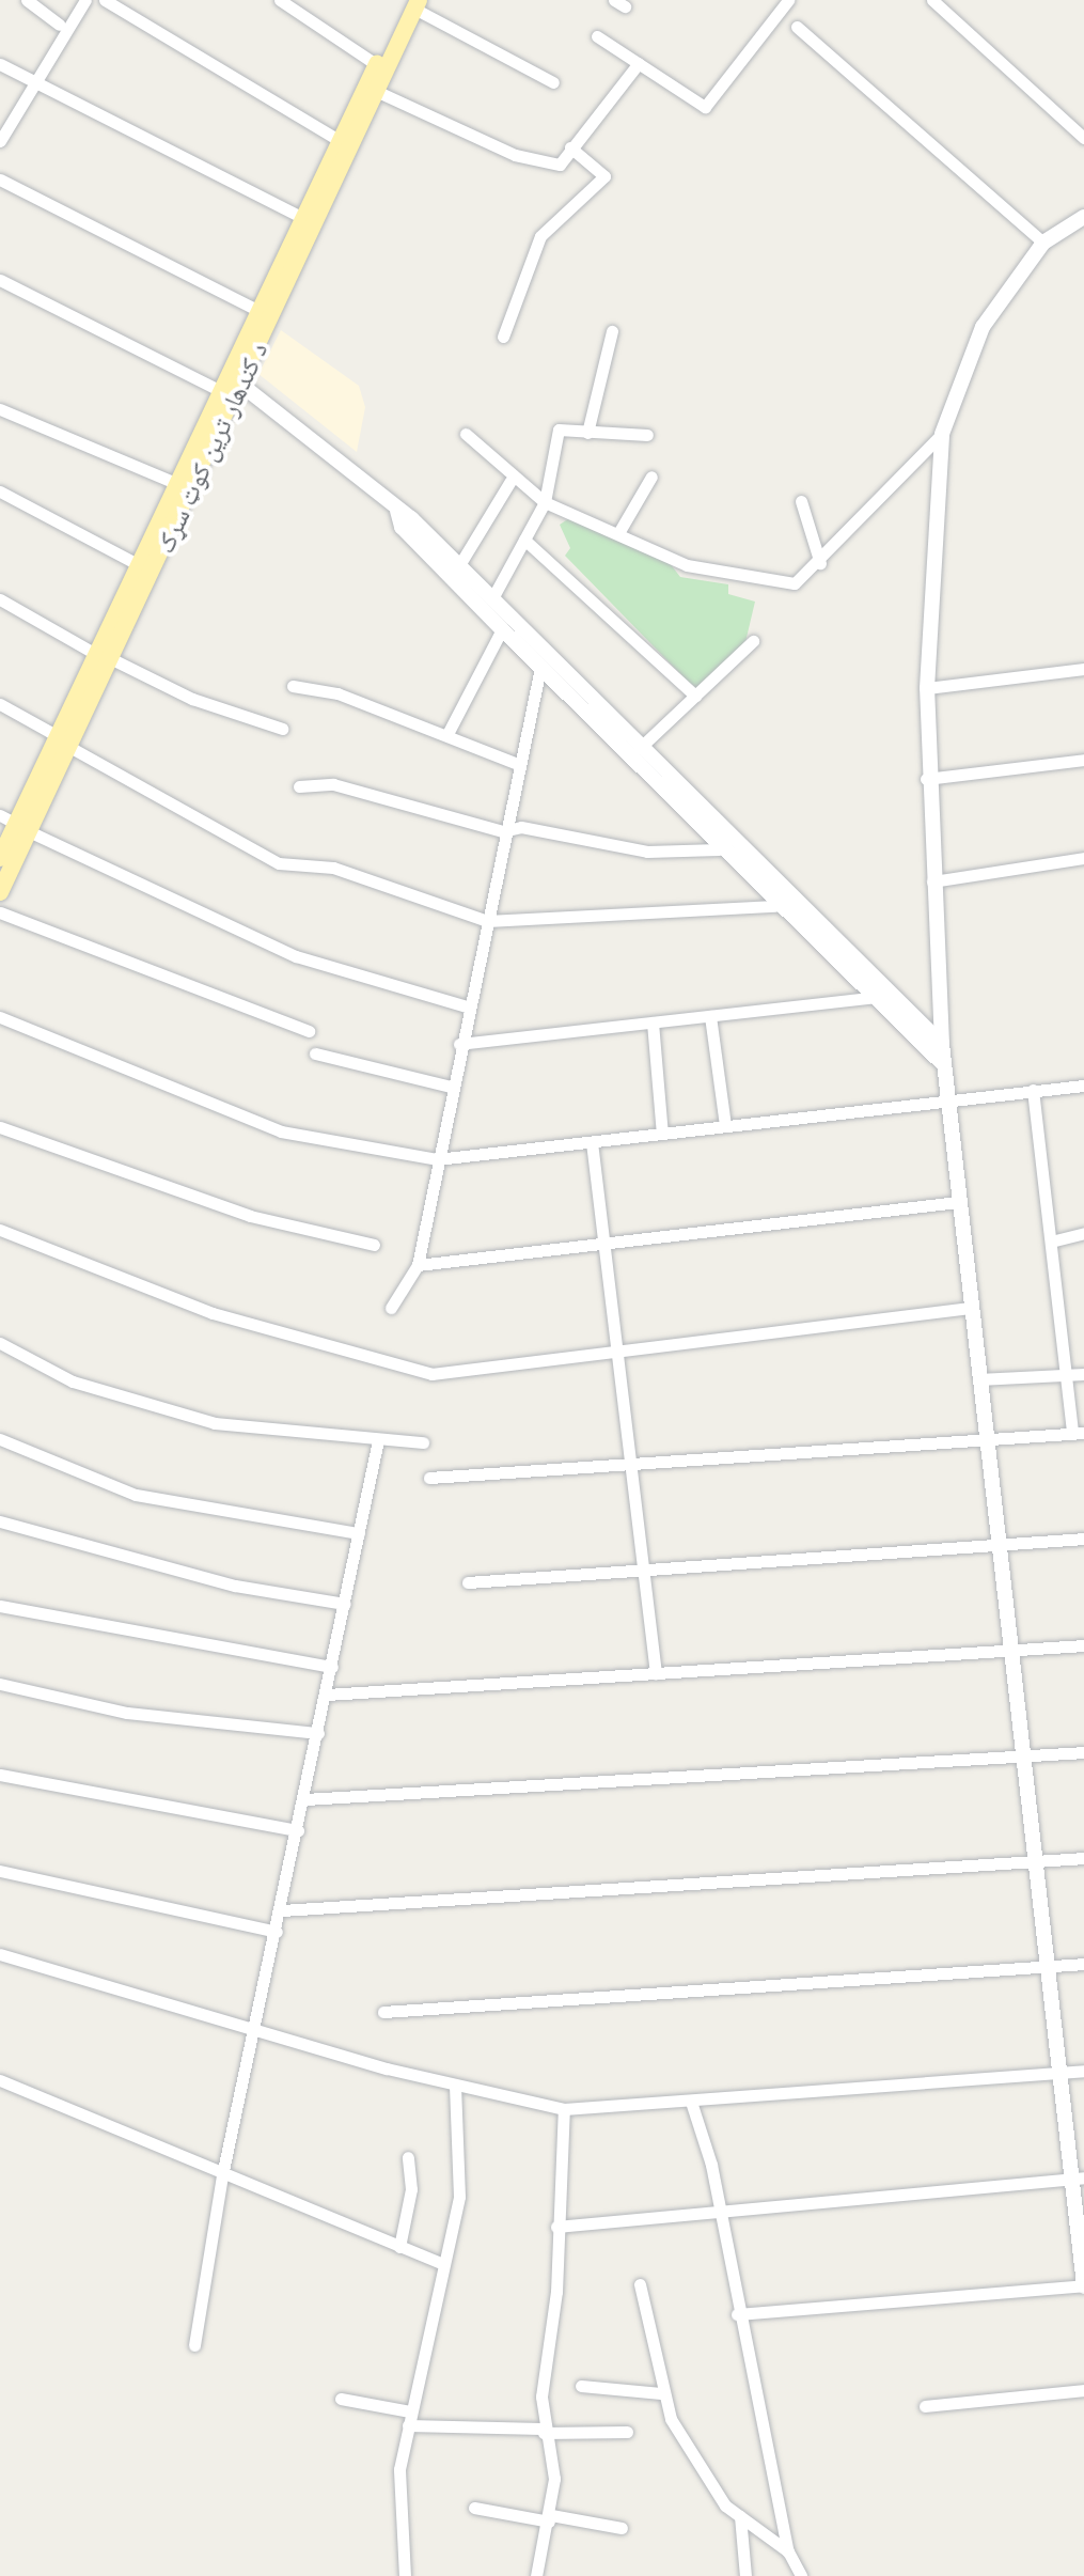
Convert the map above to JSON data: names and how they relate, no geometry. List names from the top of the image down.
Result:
{
  "streets": {
    "main road": ["د کندهار ترين کوټ سړک"]
  }
}
